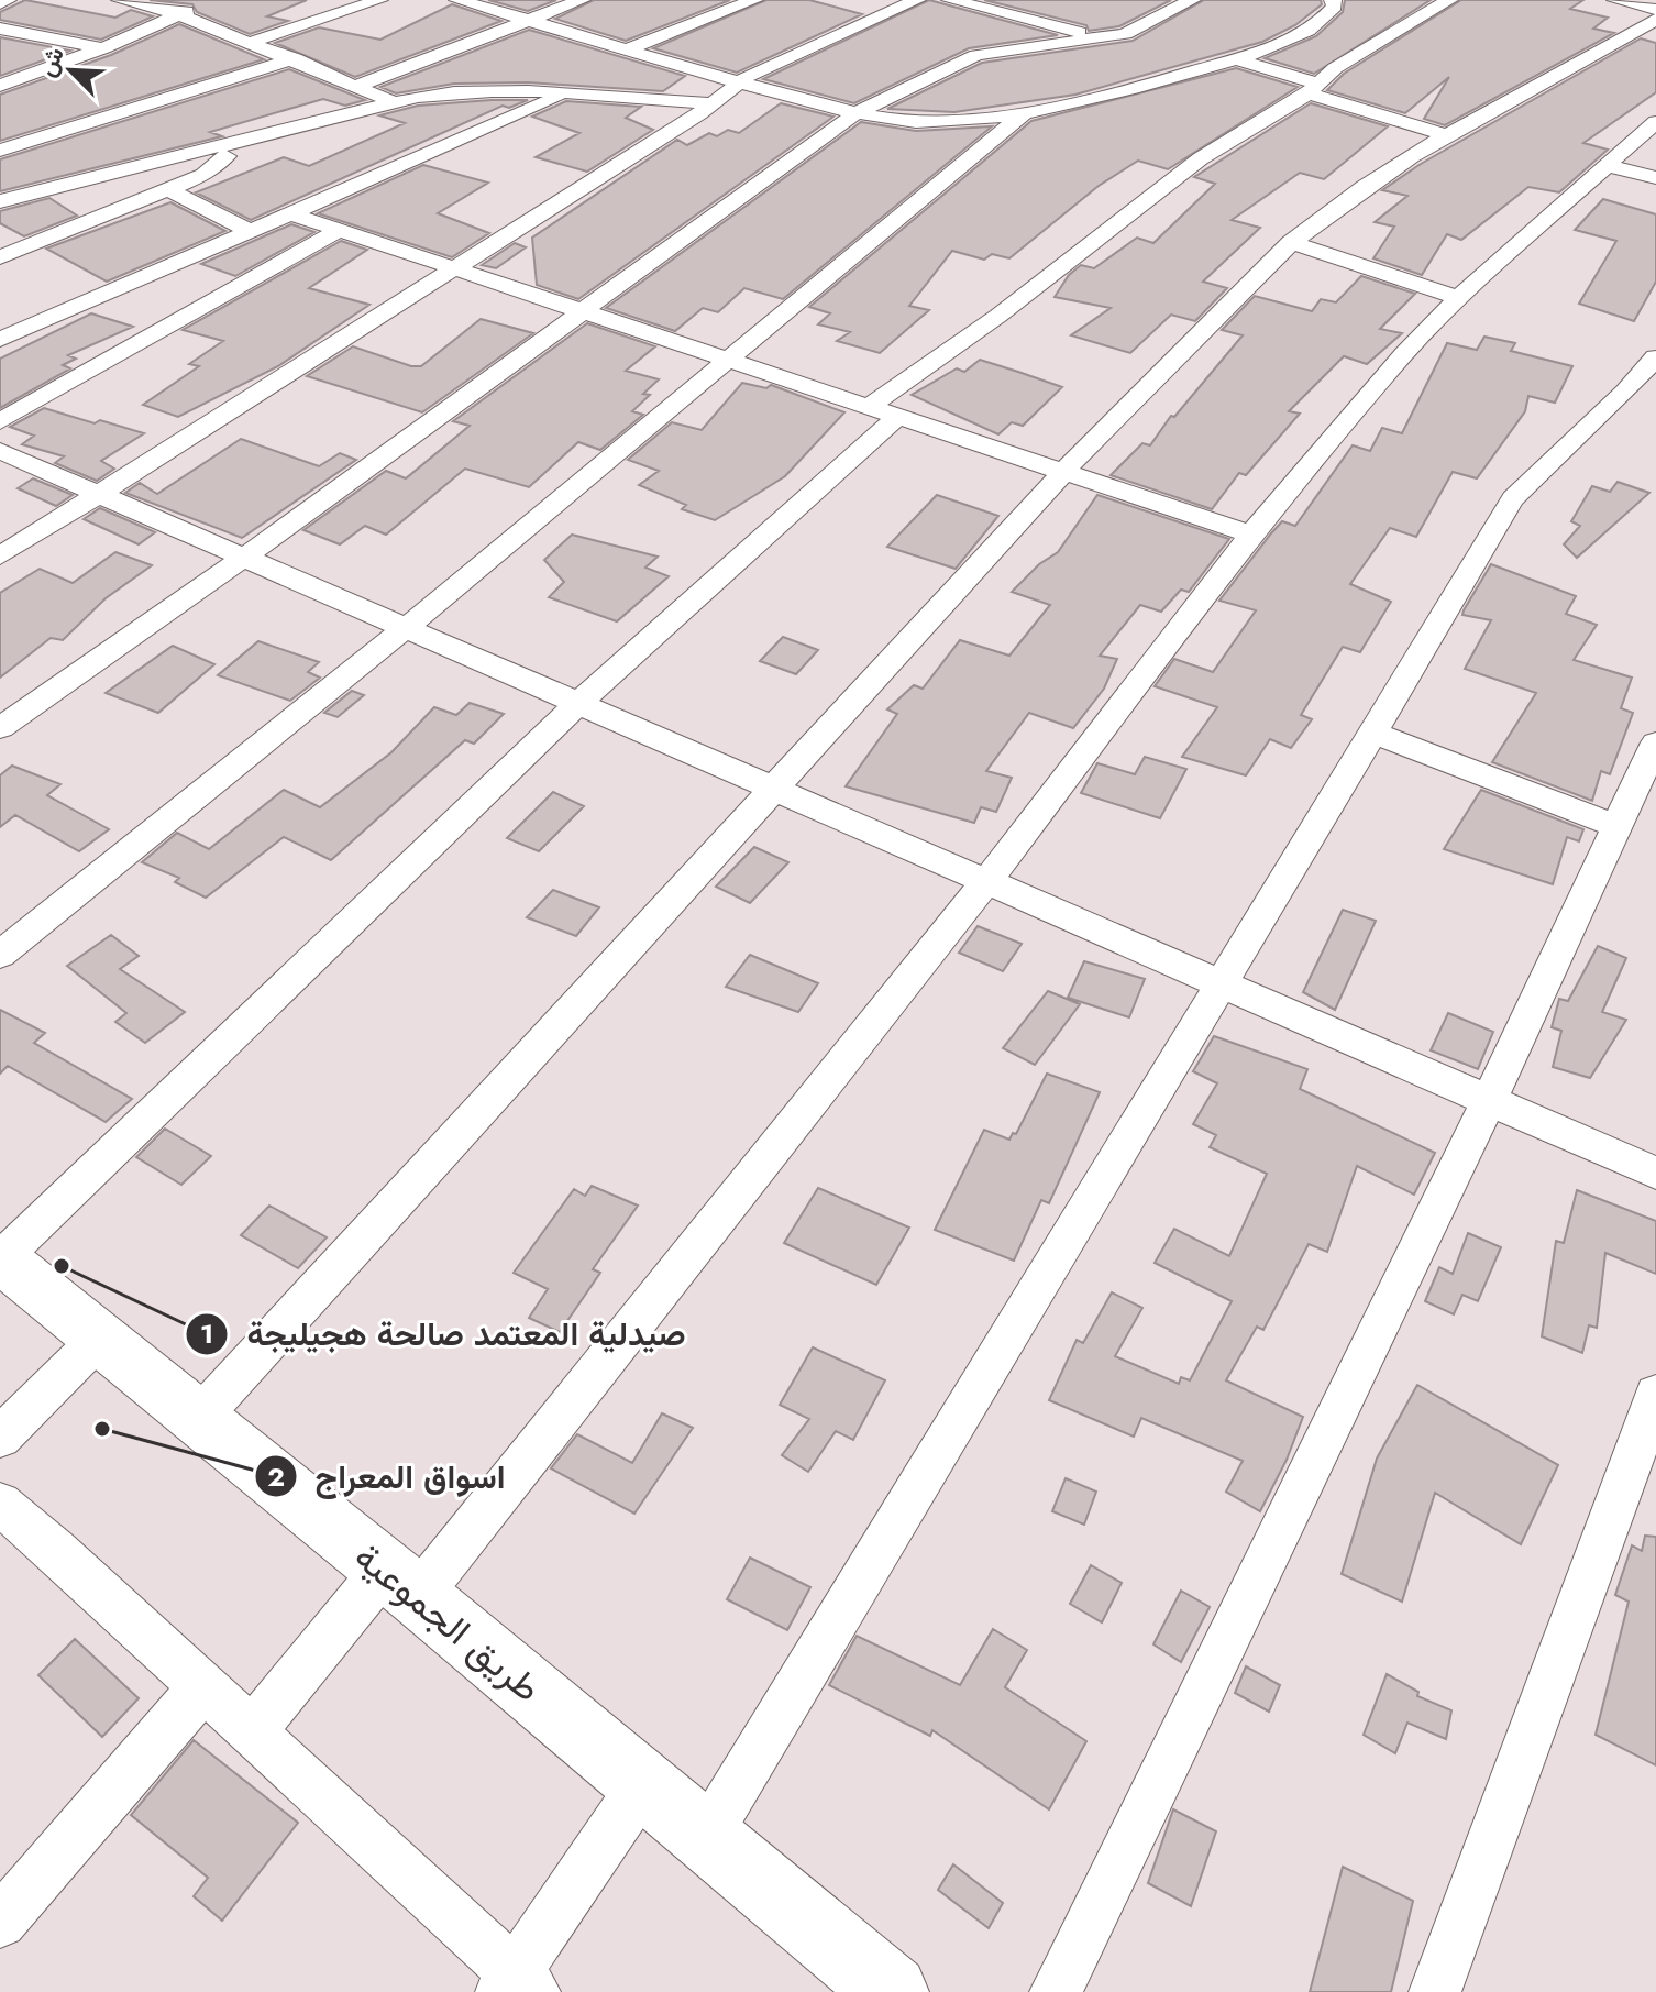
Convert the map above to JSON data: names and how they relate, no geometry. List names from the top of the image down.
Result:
{
  "streets": {
    "main road": ["طريق الجموعية"]
  },
  "places": ["صيدلية المعتمد صالحة هجيليجة", "اسواق المعراج"],
  "north": "top left"
}
